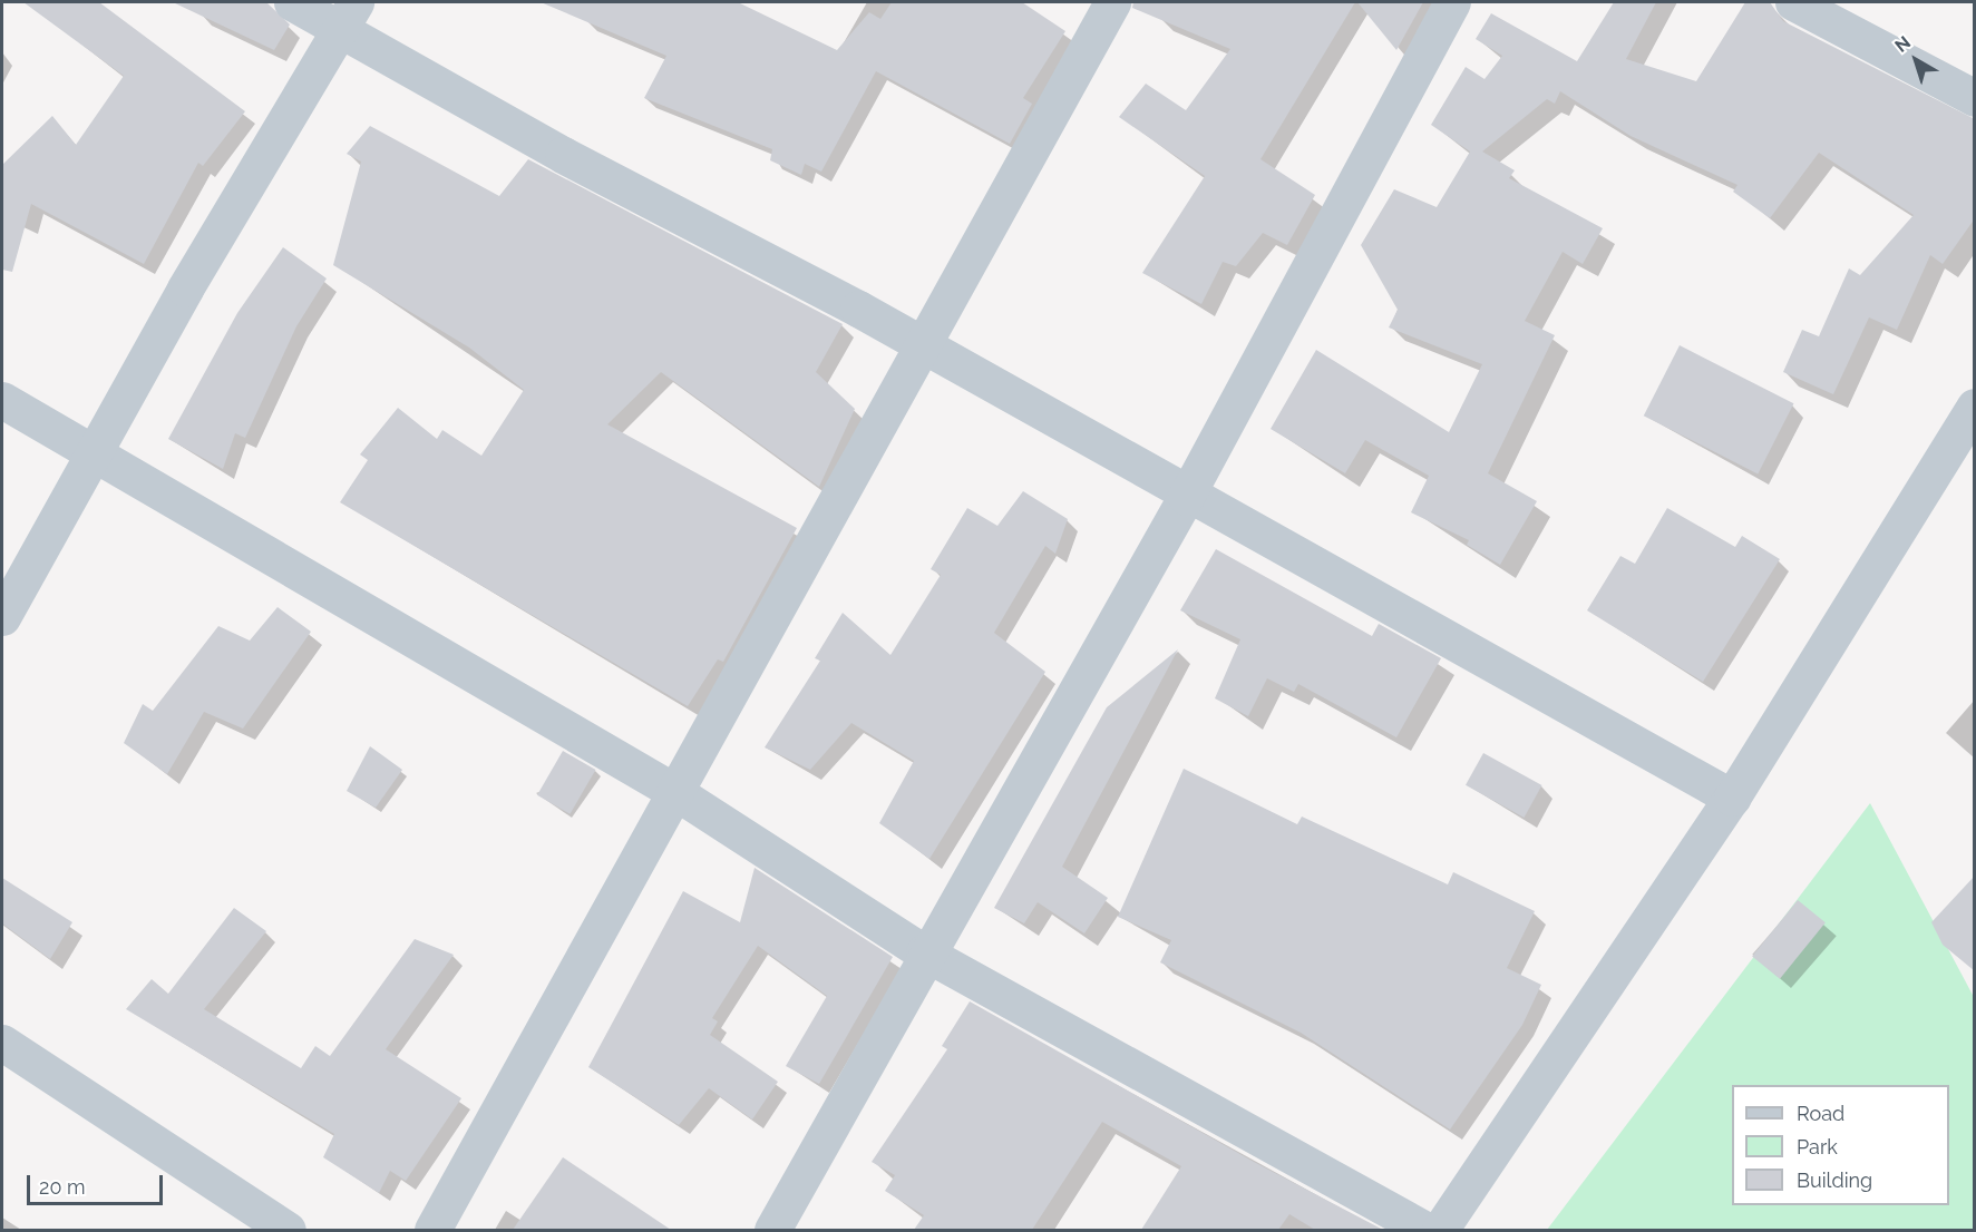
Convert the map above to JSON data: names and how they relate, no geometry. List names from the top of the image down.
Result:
{
  "legend": ["Road", "Park", "Building"],
  "scale_bar": "20 m",
  "north": "top left"
}
